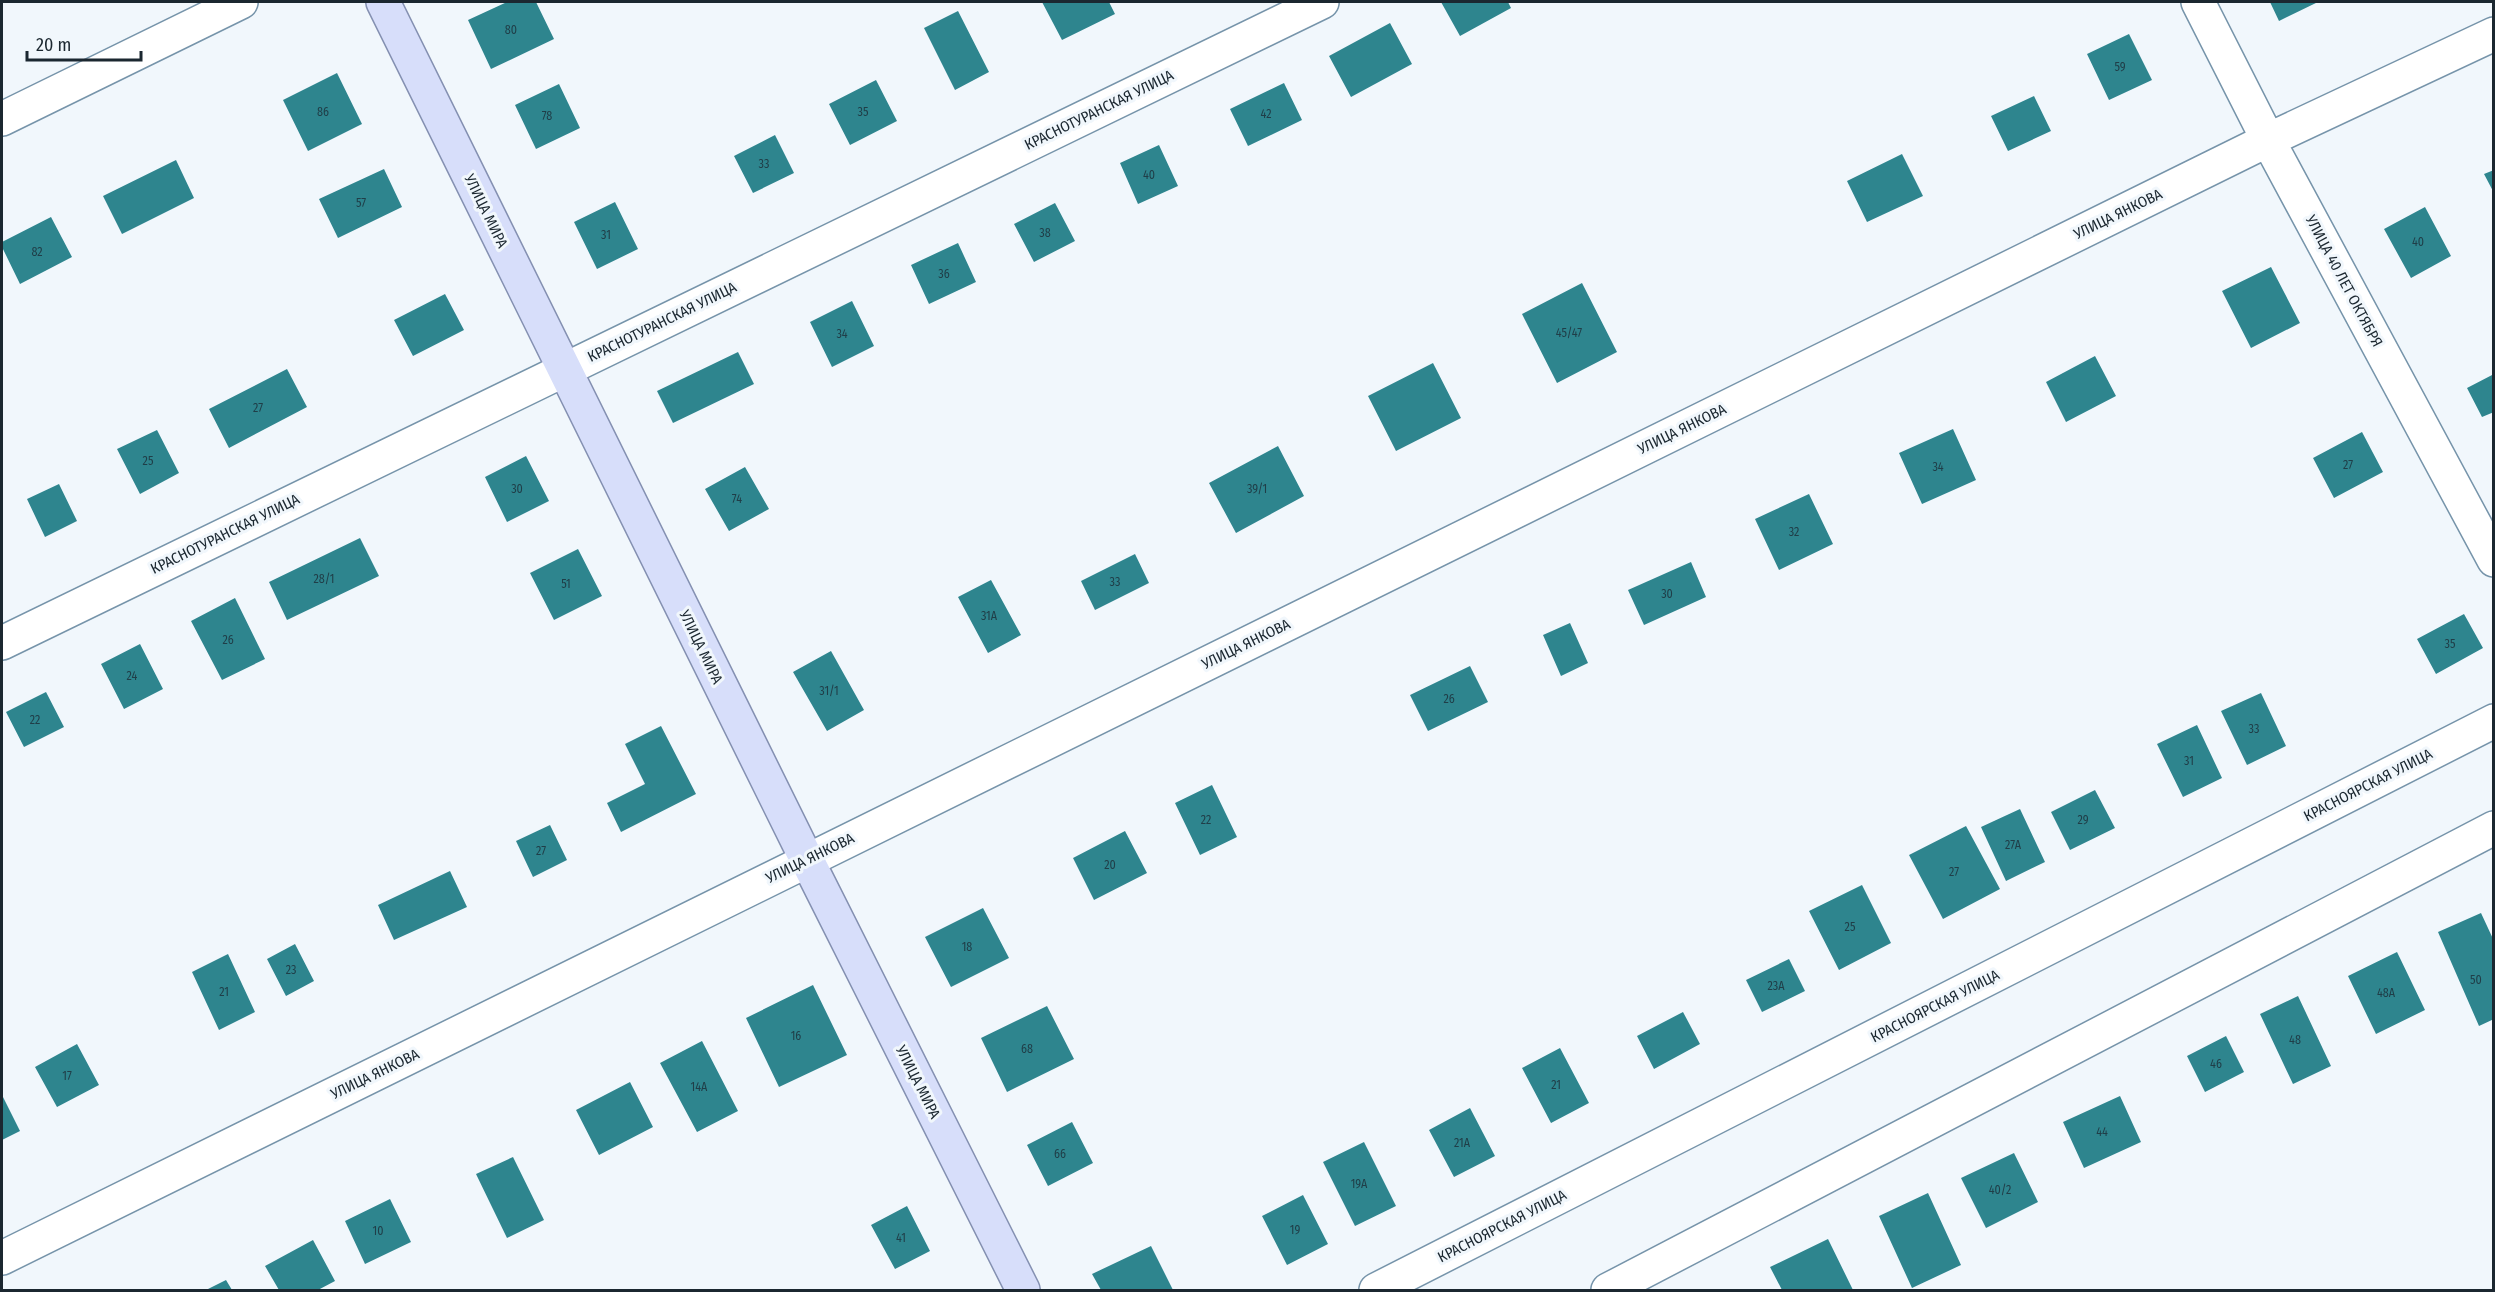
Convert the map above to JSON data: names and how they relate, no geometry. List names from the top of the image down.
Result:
{
  "streets": {
    "main road": ["УЛИЦА МИРА"],
    "street": [
      "КРАСНОТУРАНСКАЯ УЛИЦА",
      "УЛИЦА ЯНКОВА",
      "УЛИЦА 40 ЛЕТ ОКТЯБРЯ",
      "КРАСНОЯРСКАЯ УЛИЦА"
    ]
  },
  "crossings": [
    ["КРАСНОТУРАНСКАЯ УЛИЦА", "УЛИЦА МИРА"],
    ["УЛИЦА МИРА", "УЛИЦА ЯНКОВА"],
    ["УЛИЦА ЯНКОВА", "УЛИЦА 40 ЛЕТ ОКТЯБРЯ"]
  ],
  "house_numbers": [
    "80",
    "59",
    "86",
    "35",
    "42",
    "78",
    "33",
    "40",
    "57",
    "38",
    "31",
    "40",
    "82",
    "36",
    "45/47",
    "34",
    "27",
    "25",
    "27",
    "34",
    "30",
    "39/1",
    "74",
    "32",
    "28/1",
    "33",
    "51",
    "30",
    "31А",
    "26",
    "35",
    "24",
    "31/1",
    "26",
    "22",
    "33",
    "31",
    "22",
    "29",
    "27А",
    "27",
    "20",
    "27",
    "25",
    "18",
    "23",
    "50",
    "23А",
    "21",
    "48А",
    "16",
    "48",
    "68",
    "46",
    "17",
    "21",
    "14А",
    "44",
    "21А",
    "66",
    "19А",
    "40/2",
    "19",
    "10",
    "41"
  ],
  "scale_bar": "20 m"
}
